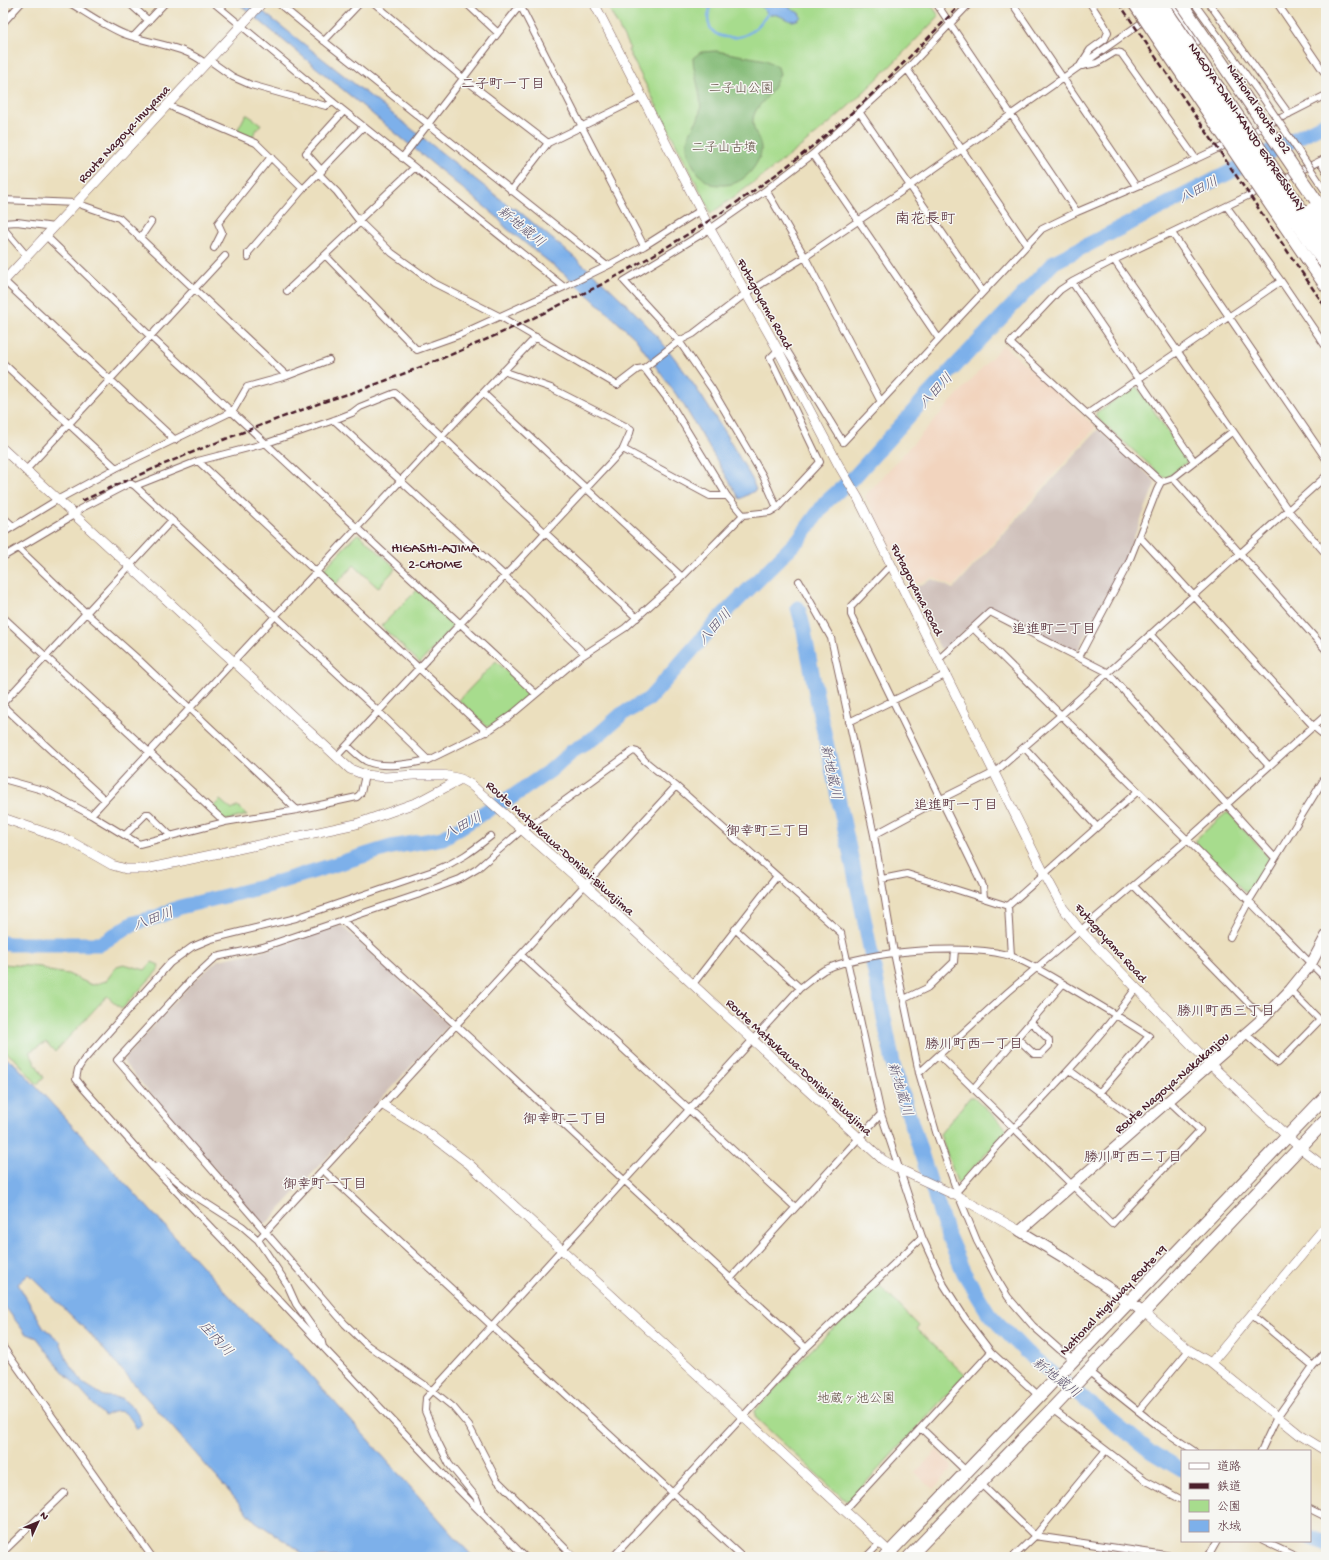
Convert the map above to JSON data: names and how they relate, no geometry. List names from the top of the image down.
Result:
{
  "streets": {
    "highway": ["National Route 302", "NAGOYA-DAINI-KANJO EXPRESSWAY", "National Highway Route 19"],
    "main road": ["Route Nagoya-Nakakanjou"],
    "street": ["Route Nagoya-Inuyama", "Futagoyama Road", "Route Matsukawa-Donishi-Biwajima"]
  },
  "crossings": [
    ["Futagoyama Road", "Route Nagoya-Nakakanjou"],
    ["Futagoyama Road", "National Highway Route 19"],
    ["Route Matsukawa-Donishi-Biwajima", "Route Nagoya-Nakakanjou"]
  ],
  "districts": [
    "二子町一丁目",
    "南花長町",
    "HIGASHI-AJIMA 2-CHOME",
    "追進町二丁目",
    "追進町一丁目",
    "御幸町三丁目",
    "勝川町西三丁目",
    "勝川町西一丁目",
    "御幸町二丁目",
    "勝川町西二丁目",
    "御幸町一丁目"
  ],
  "water": ["八田川", "新地蔵川", "庄内川"],
  "parks": ["二子山公園", "二子山古墳", "地蔵ヶ池公園"],
  "legend": [
    "道路",
    "鉄道",
    "公園",
    "水域"
  ],
  "north": "top right"
}
